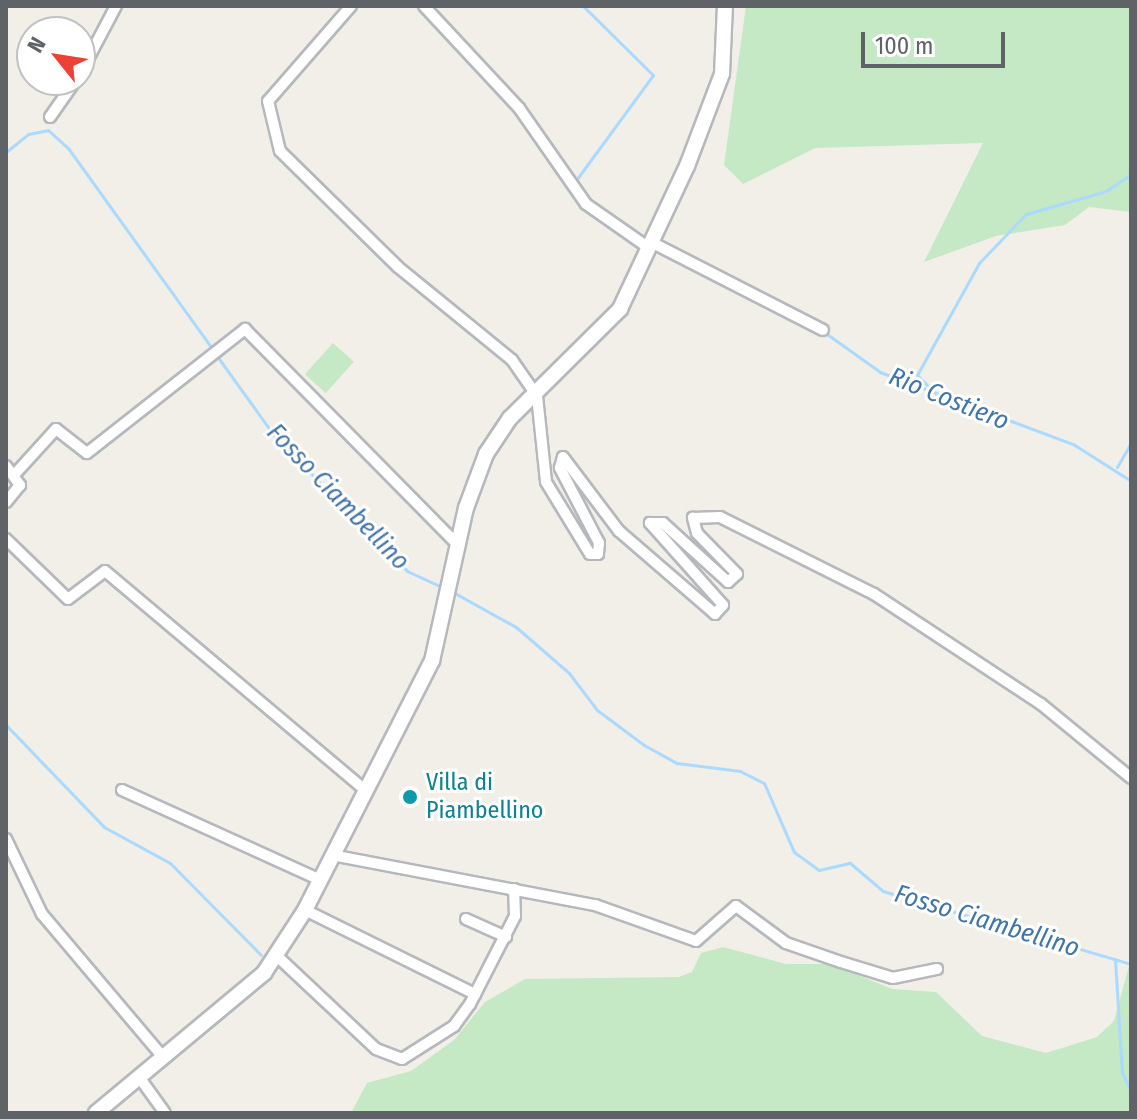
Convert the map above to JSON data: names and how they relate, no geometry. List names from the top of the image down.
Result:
{
  "water": ["Rio Costiero", "Fosso Ciambellino"],
  "places": ["Villa di Piambellino"],
  "scale_bar": "100 m",
  "north": "top left"
}
